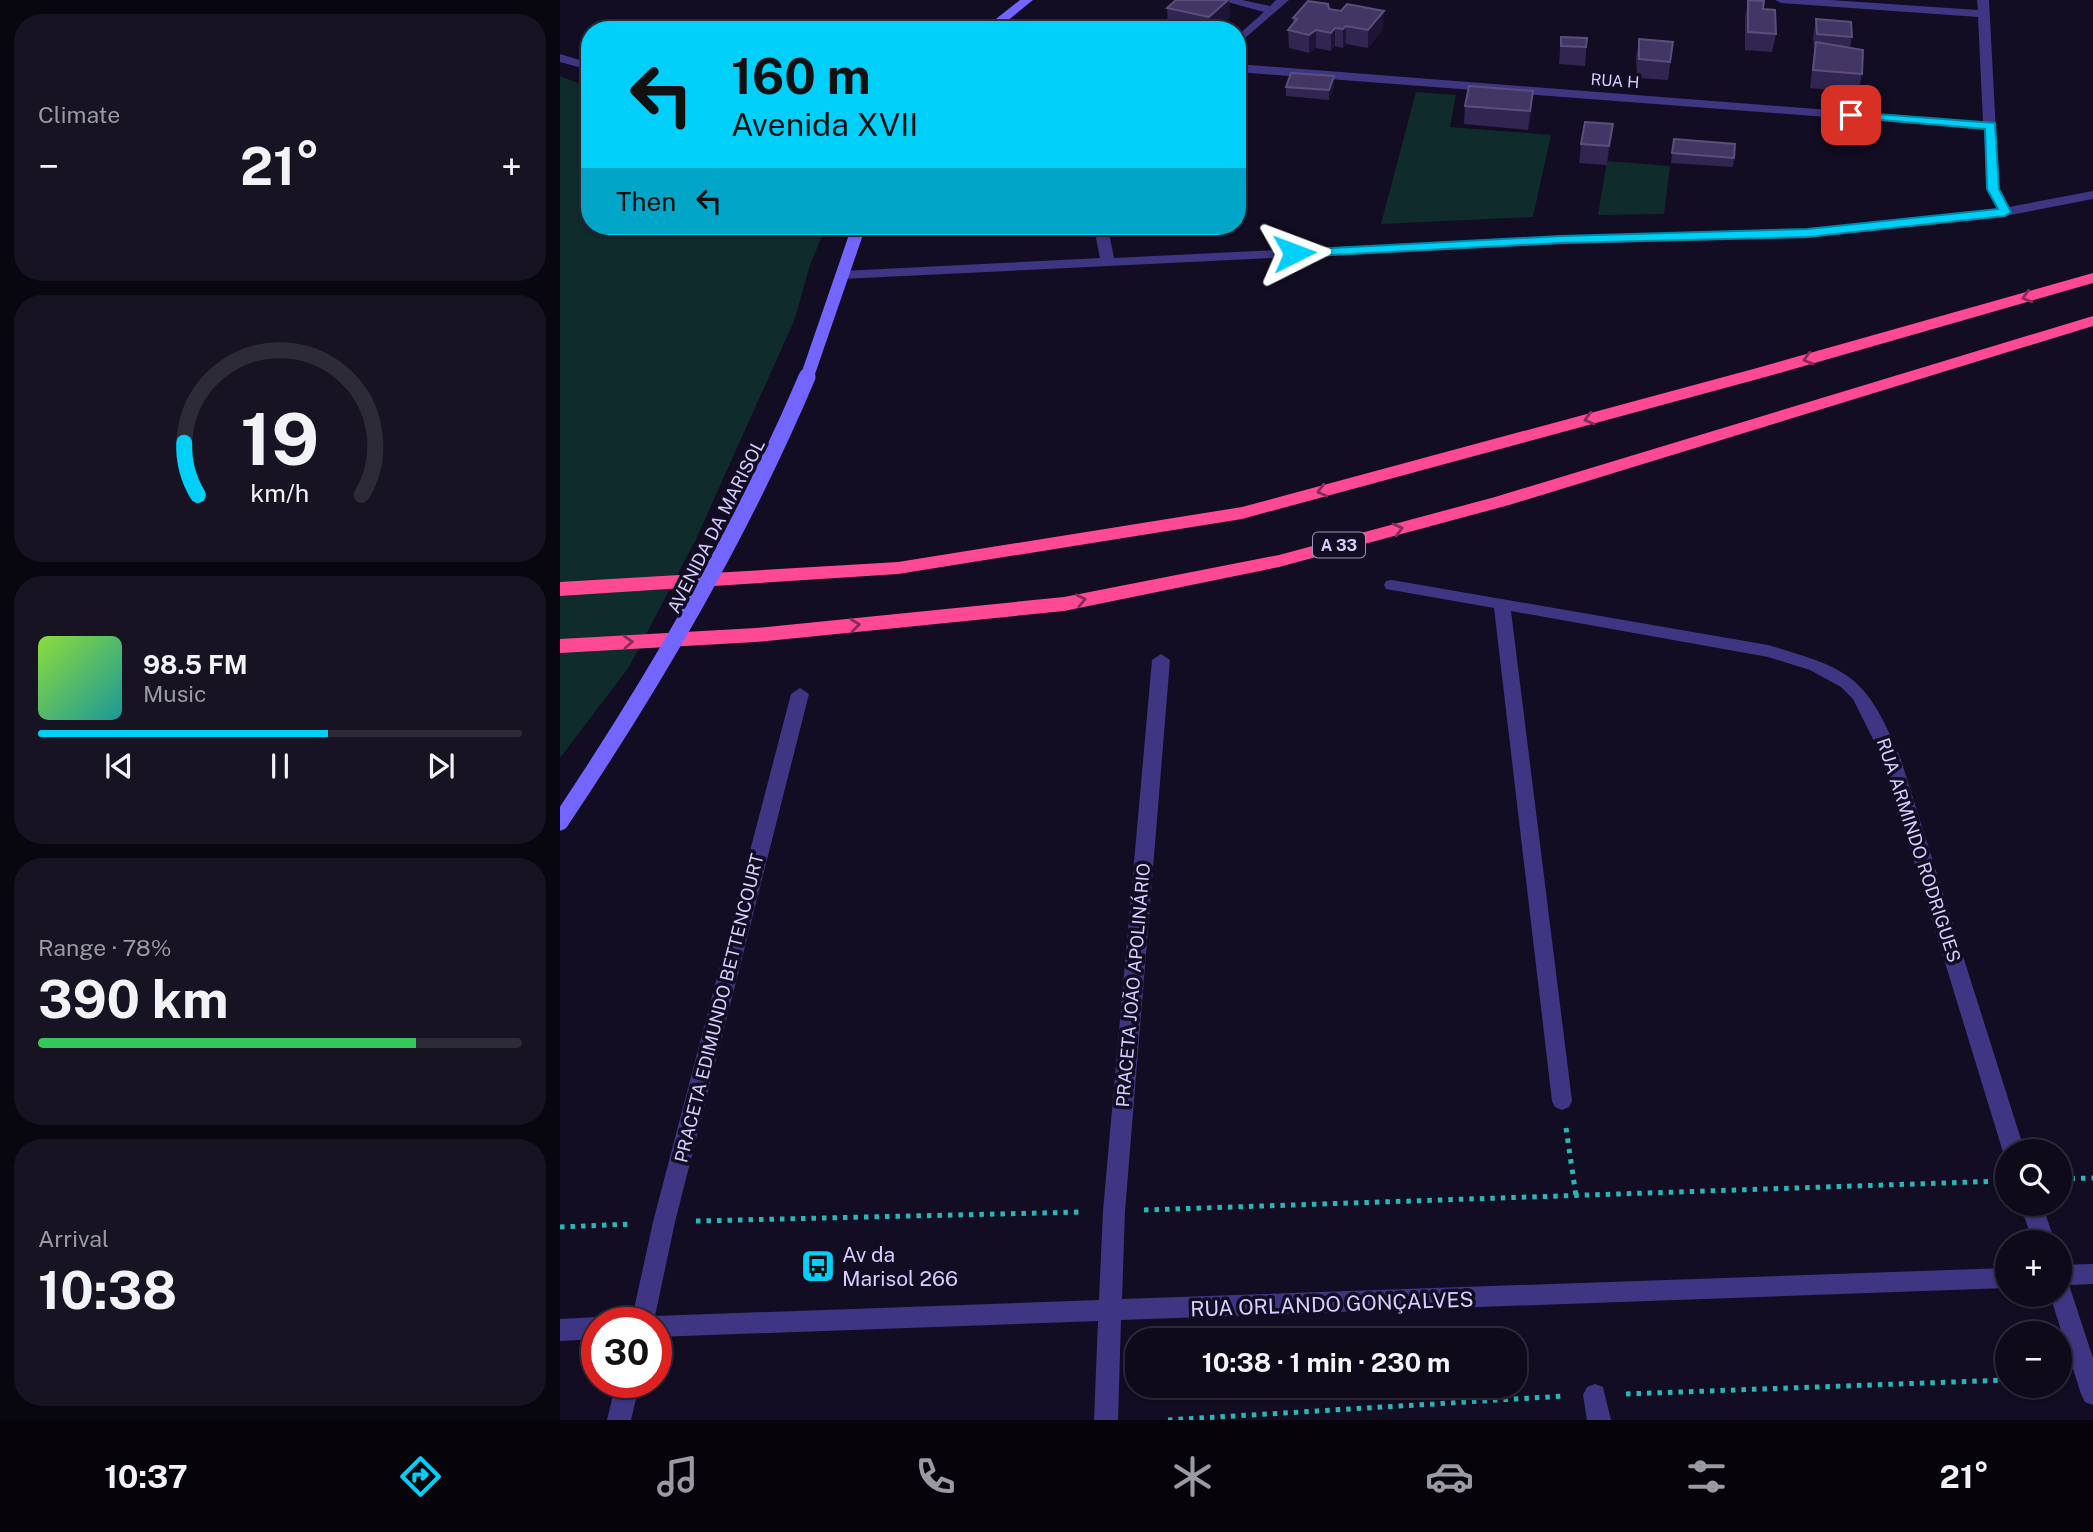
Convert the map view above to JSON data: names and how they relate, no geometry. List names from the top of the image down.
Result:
{
  "streets": {
    "highway": ["A 33"],
    "street": [
      "RUA H",
      "AVENIDA DA MARISOL",
      "RUA ARMINDO RODRIGUES",
      "PRACETA JOÃO APOLINÁRIO",
      "PRACETA EDIMUNDO BETTENCOURT",
      "RUA ORLANDO GONÇALVES"
    ]
  },
  "crossings": [
    ["PRACETA JOÃO APOLINÁRIO", "RUA ORLANDO GONÇALVES"]
  ],
  "places": {
    "bus stop": ["Av da Marisol 266"]
  },
  "page": {
    "tile": [
      "Climate",
      ["Range · 78%", "390 km"],
      ["Arrival", "10:38"]
    ],
    "turn": ["160 m", "Avenida XVII"],
    "heat": ["−", "21°", "+"],
    "then": "Then",
    "song": ["98.5 FM", "Music"],
    "map_buttons": ["+", "−"],
    "limit": "30",
    "trip": "10:38 · 1 min · 230 m",
    "tabs": ["10:37", "21°"],
    "gauge": ["19", "km/h"]
  }
}
